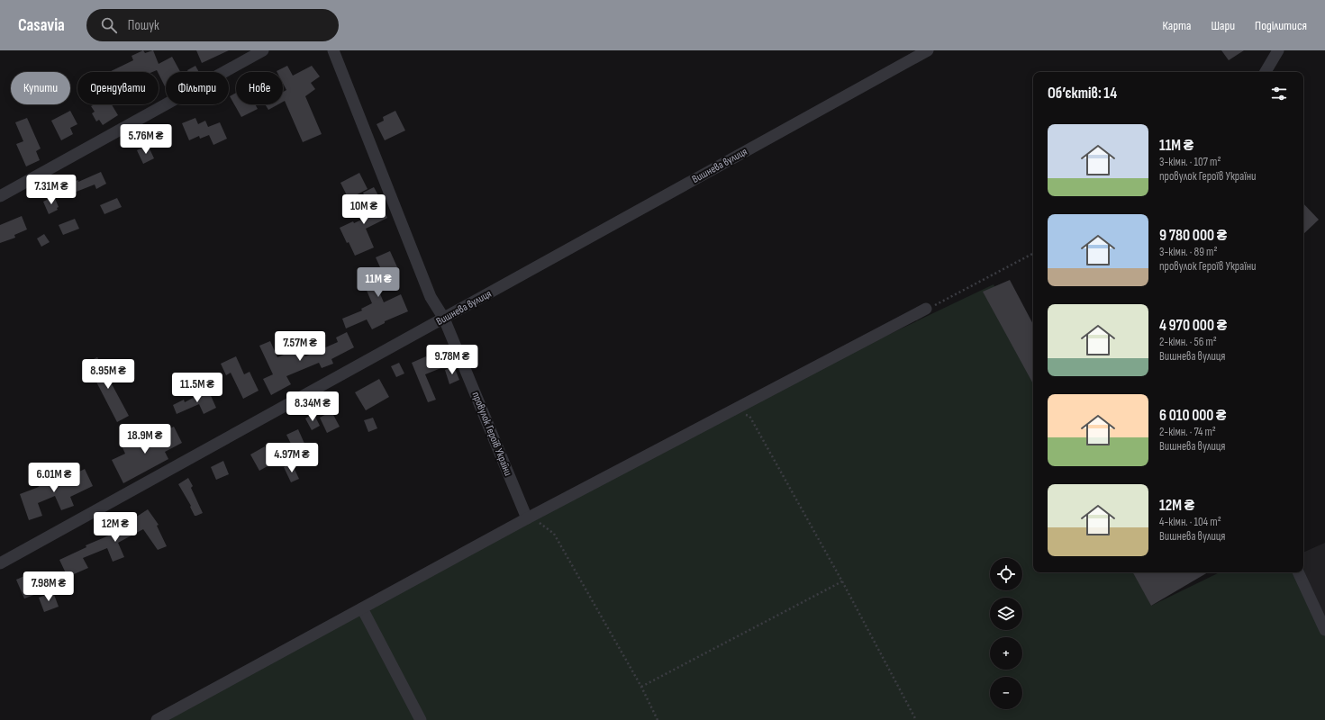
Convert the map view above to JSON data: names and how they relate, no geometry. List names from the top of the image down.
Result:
{
  "streets": {
    "street": ["Вишнева вулиця", "провулок Героїв України"]
  },
  "crossings": [
    ["Вишнева вулиця", "провулок Героїв України"]
  ],
  "page": {
    "header": "Casavia",
    "search": "Пошук",
    "nav": ["Карта", "Шари", "Поділитися"],
    "chip": [
      "Купити",
      "Орендувати",
      "Фільтри",
      "Нове"
    ],
    "heading": "Об’єктів: 14",
    "list": [
      {
        "name": "11M ₴",
        "note": "3-кімн. · 107 m² · провулок Героїв України"
      },
      {
        "name": "9 780 000 ₴",
        "note": "3-кімн. · 89 m² · провулок Героїв України"
      },
      {
        "name": "4 970 000 ₴",
        "note": "2-кімн. · 56 m² · Вишнева вулиця"
      },
      {
        "name": "6 010 000 ₴",
        "note": "2-кімн. · 74 m² · Вишнева вулиця"
      },
      {
        "name": "12M ₴",
        "note": "4-кімн. · 104 m² · Вишнева вулиця"
      }
    ],
    "price": [
      "5.76M ₴",
      "7.31M ₴",
      "10M ₴",
      "11M ₴",
      "7.57M ₴",
      "9.78M ₴",
      "8.95M ₴",
      "11.5M ₴",
      "8.34M ₴",
      "18.9M ₴",
      "4.97M ₴",
      "6.01M ₴",
      "12M ₴",
      "7.98M ₴"
    ],
    "map_buttons": ["+", "−"]
  }
}
